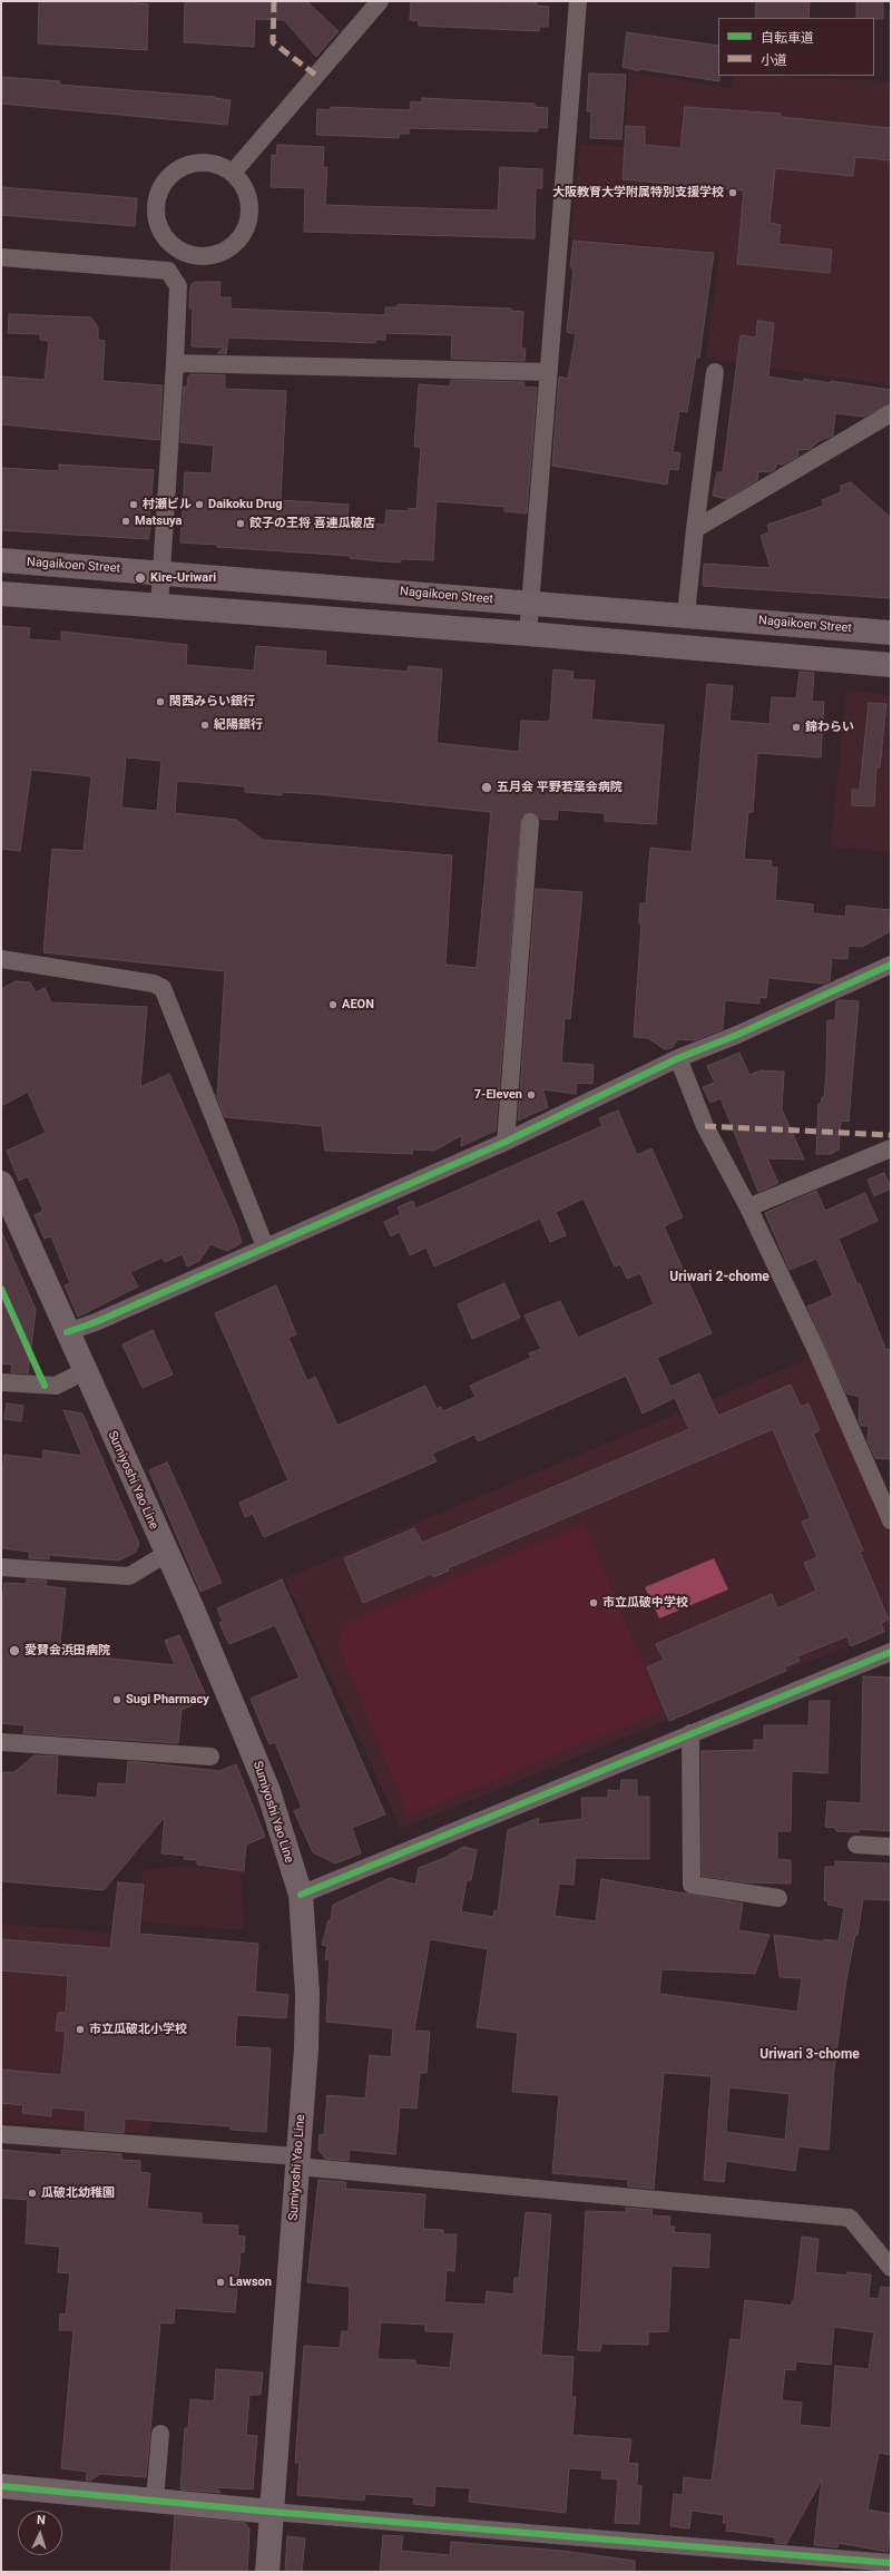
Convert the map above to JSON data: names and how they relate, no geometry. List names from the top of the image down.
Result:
{
  "streets": {
    "main road": ["Nagaikoen Street", "Sumiyoshi Yao Line"]
  },
  "districts": ["Uriwari 2-chome", "Uriwari 3-chome"],
  "places": [
    "大阪教育大学附属特別支援学校",
    "村瀬ビル",
    "Daikoku Drug",
    "Matsuya",
    "餃子の王将 喜連瓜破店",
    "Kire-Uriwari",
    "関西みらい銀行",
    "紀陽銀行",
    "錦わらい",
    "五月会 平野若葉会病院",
    "AEON",
    "7-Eleven",
    "市立瓜破中学校",
    "愛賛会浜田病院",
    "Sugi Pharmacy",
    "市立瓜破北小学校",
    "瓜破北幼稚園",
    "Lawson"
  ],
  "legend": ["自転車道", "小道"],
  "north": "top"
}
